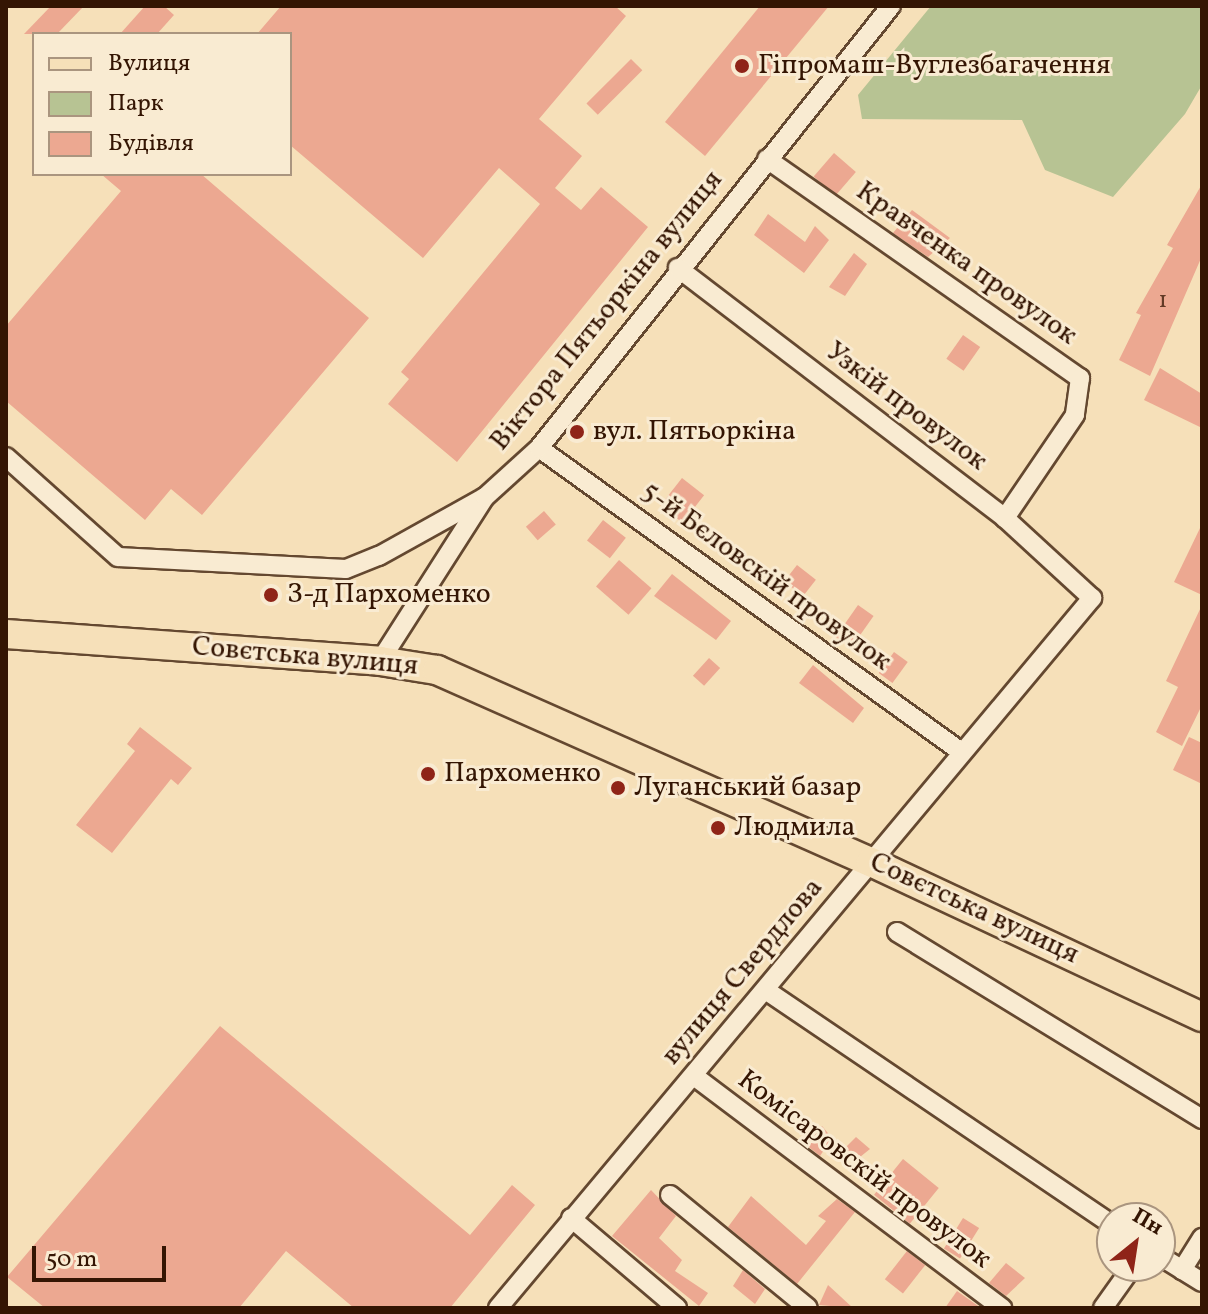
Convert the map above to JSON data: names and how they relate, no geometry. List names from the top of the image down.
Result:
{
  "streets": {
    "main road": ["Совєтська вулиця"],
    "street": [
      "Кравченка провулок",
      "Віктора Пятьоркіна вулиця",
      "Узкій провулок",
      "5-й Бєловскій провулок",
      "вулиця Свердлова",
      "Комісаровскій провулок"
    ]
  },
  "crossings": [
    ["Кравченка провулок", "Віктора Пятьоркіна вулиця"],
    ["Кравченка провулок", "Узкій провулок"],
    ["Віктора Пятьоркіна вулиця", "Узкій провулок"],
    ["Віктора Пятьоркіна вулиця", "5-й Бєловскій провулок"],
    ["Віктора Пятьоркіна вулиця", "Совєтська вулиця"],
    ["Узкій провулок", "вулиця Свердлова"],
    ["5-й Бєловскій провулок", "вулиця Свердлова"],
    ["Совєтська вулиця", "вулиця Свердлова"],
    ["вулиця Свердлова", "Комісаровскій провулок"]
  ],
  "places": [
    "Гіпромаш-Вуглезбагачення",
    "вул. Пятьоркіна",
    "З-д Пархоменко",
    "Пархоменко",
    "Луганський базар",
    "Людмила"
  ],
  "house_numbers": ["1"],
  "legend": ["Вулиця", "Парк", "Будівля"],
  "scale_bar": "50 m",
  "north": "top right"
}
